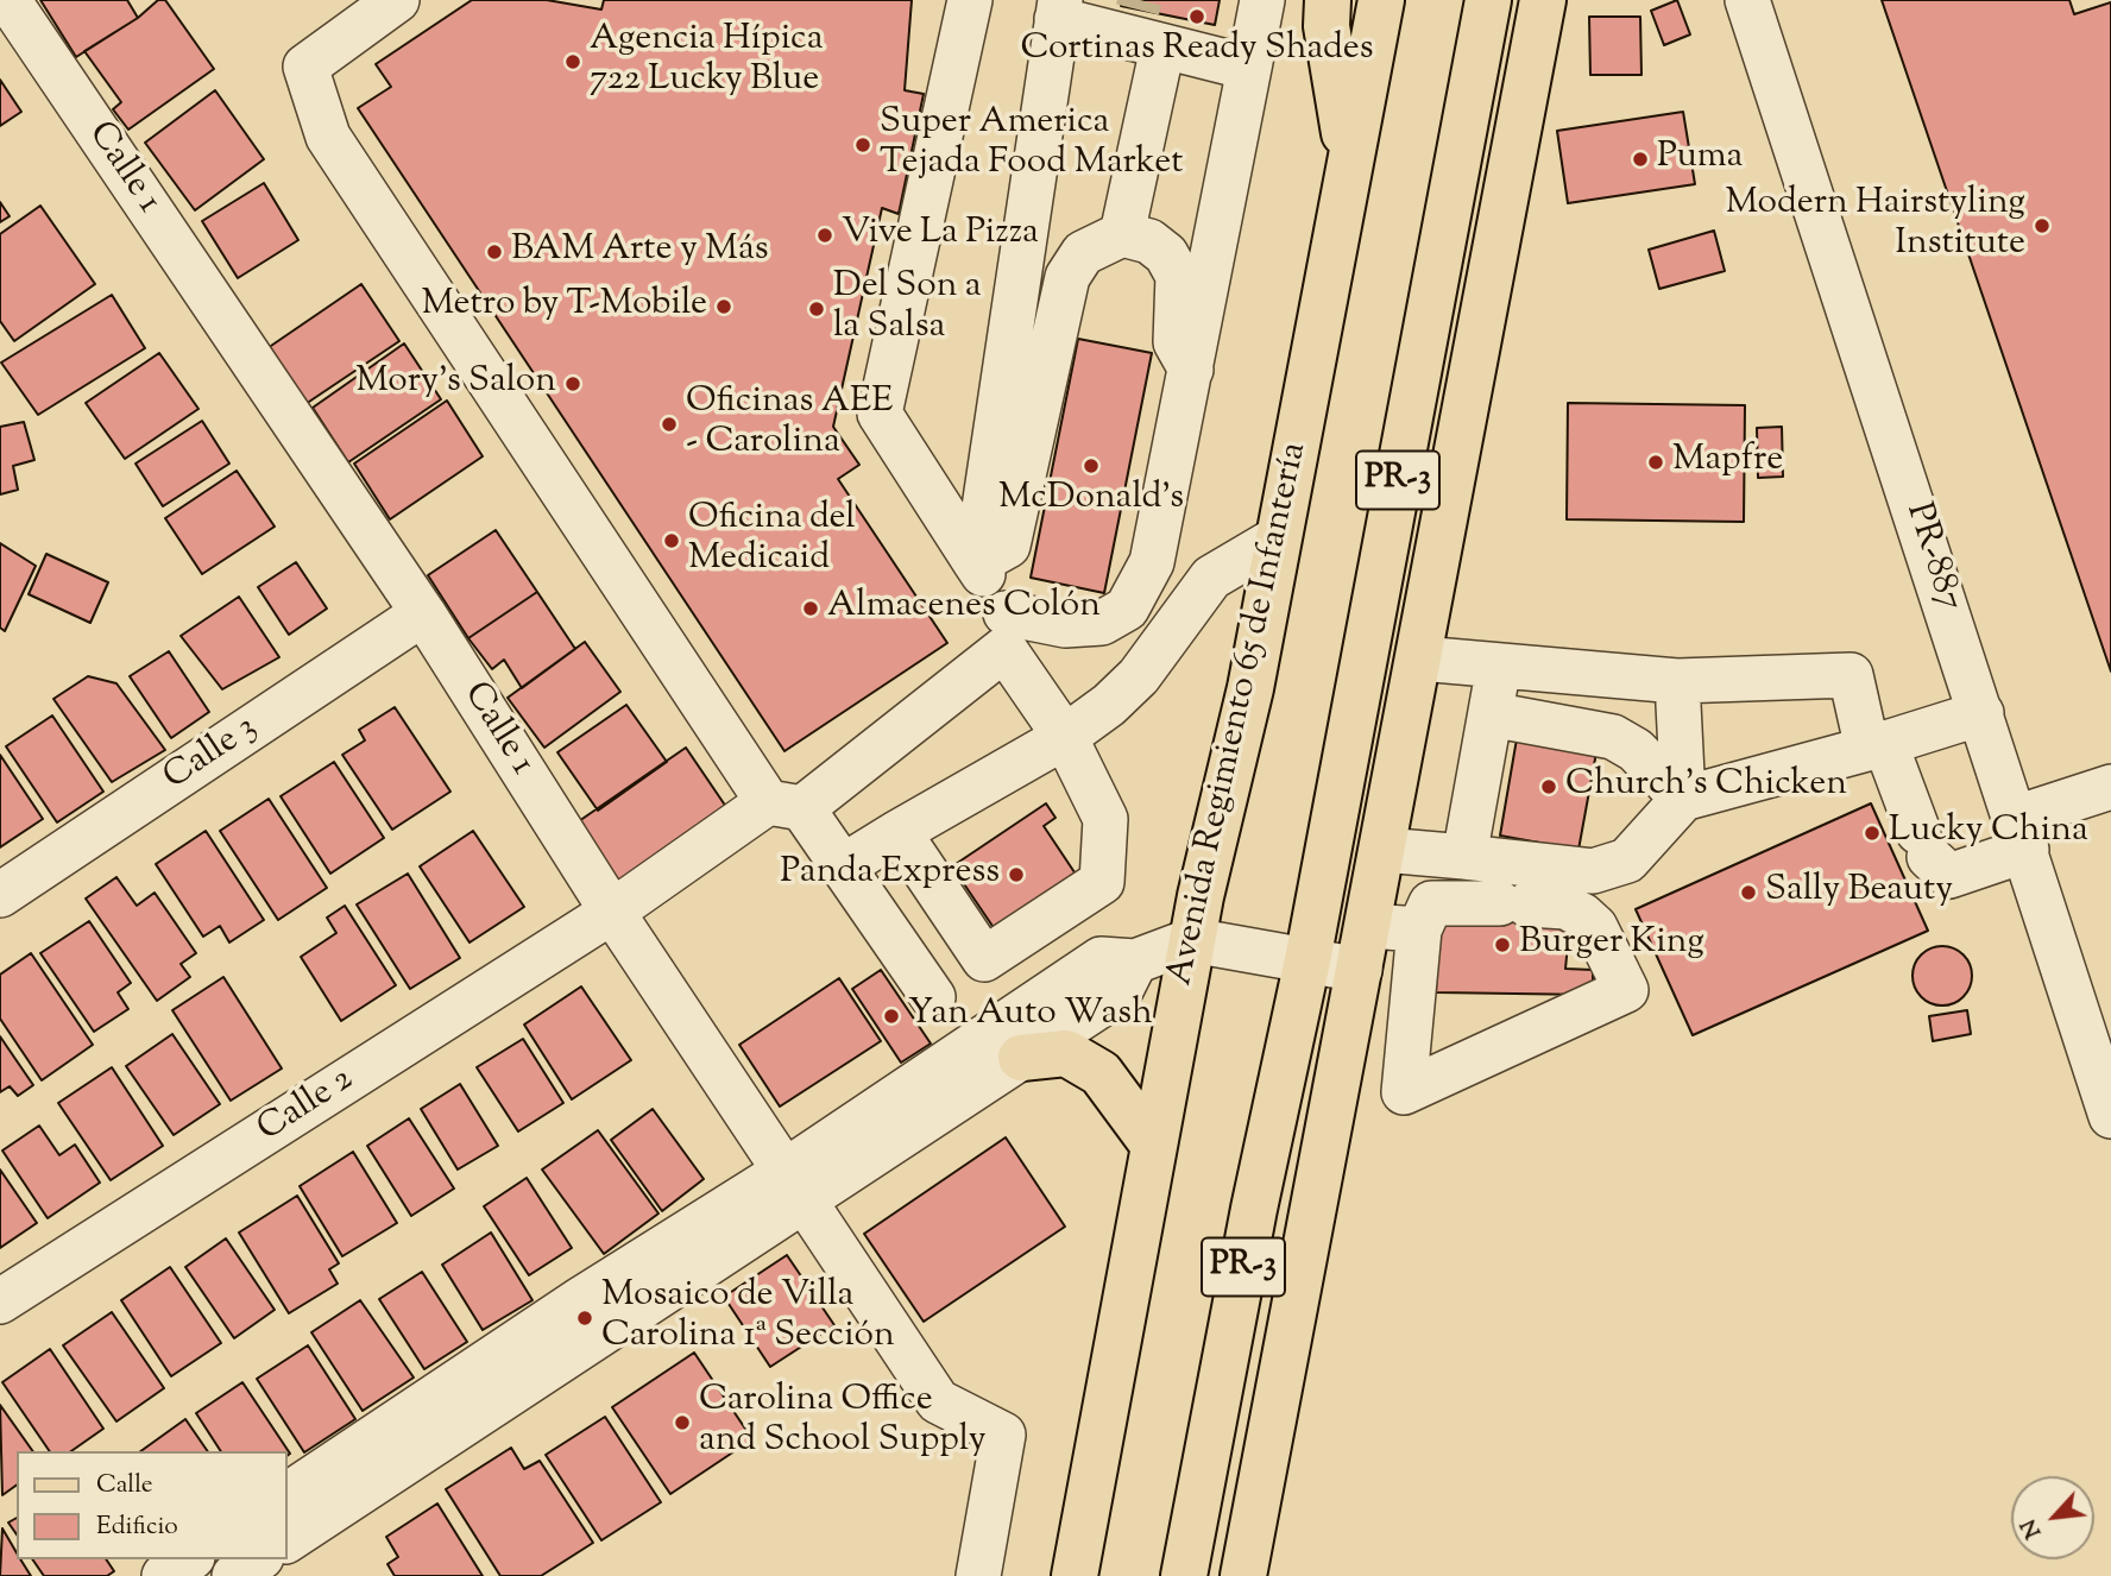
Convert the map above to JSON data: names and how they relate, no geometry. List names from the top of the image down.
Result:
{
  "streets": {
    "main road": ["PR-3", "Avenida Regimiento 65 de Infantería"],
    "street": [
      "Calle 1",
      "PR-887",
      "Calle 3",
      "Calle 2"
    ]
  },
  "crossings": [
    ["Calle 1", "Calle 3"],
    ["Calle 1", "Calle 2"]
  ],
  "places": [
    "Cortinas Ready Shades",
    "Agencia Hípica 722 Lucky Blue",
    "Super America Tejada Food Market",
    "Puma",
    "Modern Hairstyling Institute",
    "Vive La Pizza",
    "BAM Arte y Más",
    "Metro by T-Mobile",
    "Del Son a la Salsa",
    "Mory's Salon",
    "Oficinas AEE - Carolina",
    "Mapfre",
    "McDonald's",
    "Oficina del Medicaid",
    "Almacenes Colón",
    "Church's Chicken",
    "Lucky China",
    "Panda Express",
    "Sally Beauty",
    "Burger King",
    "Yan Auto Wash",
    "Mosaico de Villa Carolina 1ª Sección",
    "Carolina Office and School Supply"
  ],
  "legend": ["Calle", "Edificio"],
  "north": "bottom left"
}
